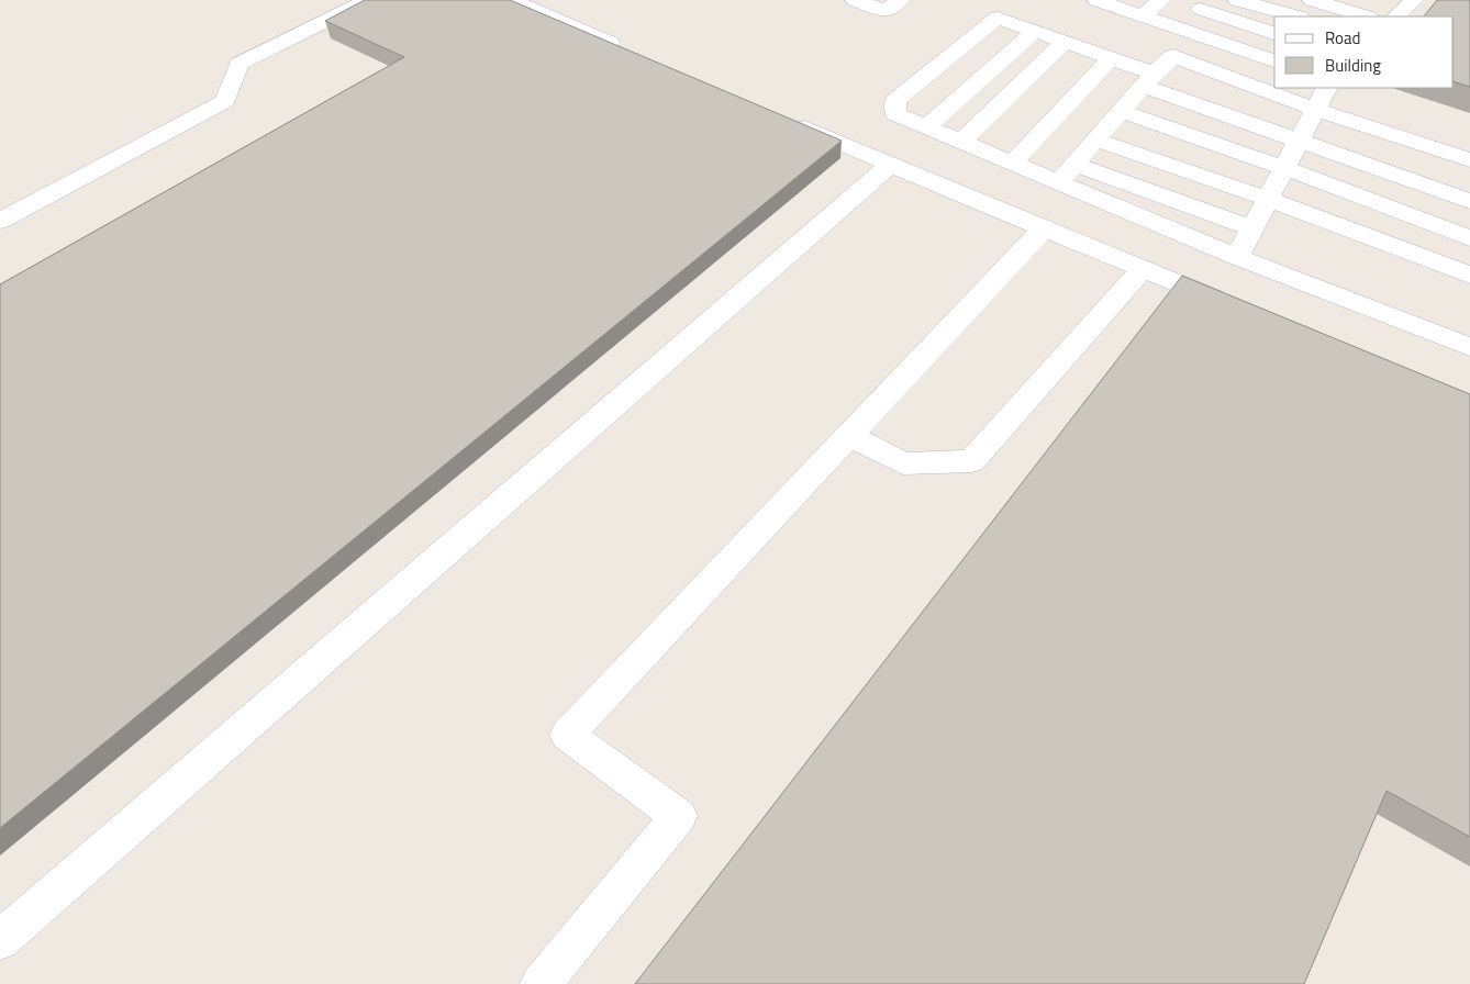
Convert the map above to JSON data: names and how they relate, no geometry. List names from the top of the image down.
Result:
{
  "legend": ["Road", "Building"]
}
